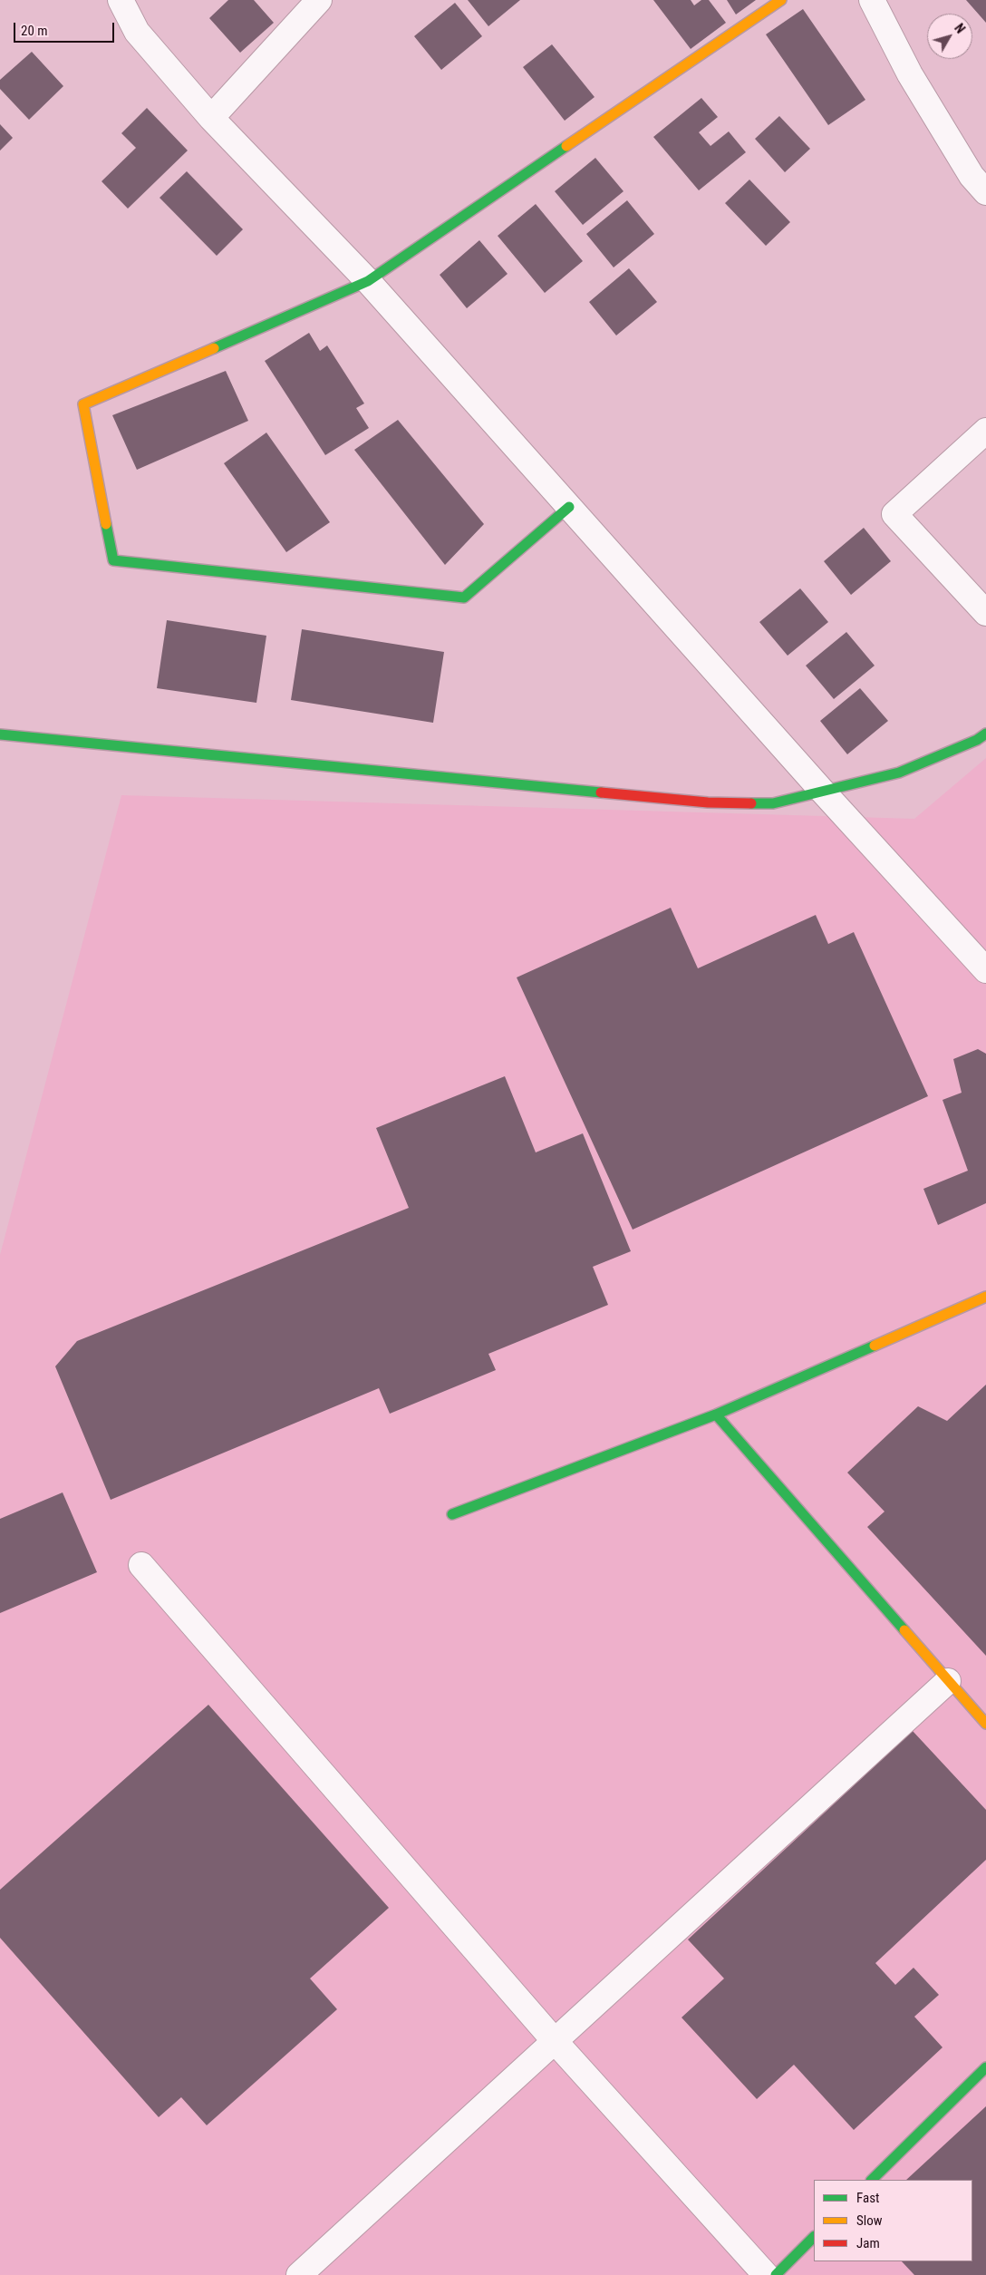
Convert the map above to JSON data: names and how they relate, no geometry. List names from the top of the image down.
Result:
{
  "legend": ["Fast", "Slow", "Jam"],
  "scale_bar": "20 m",
  "north": "top right"
}
